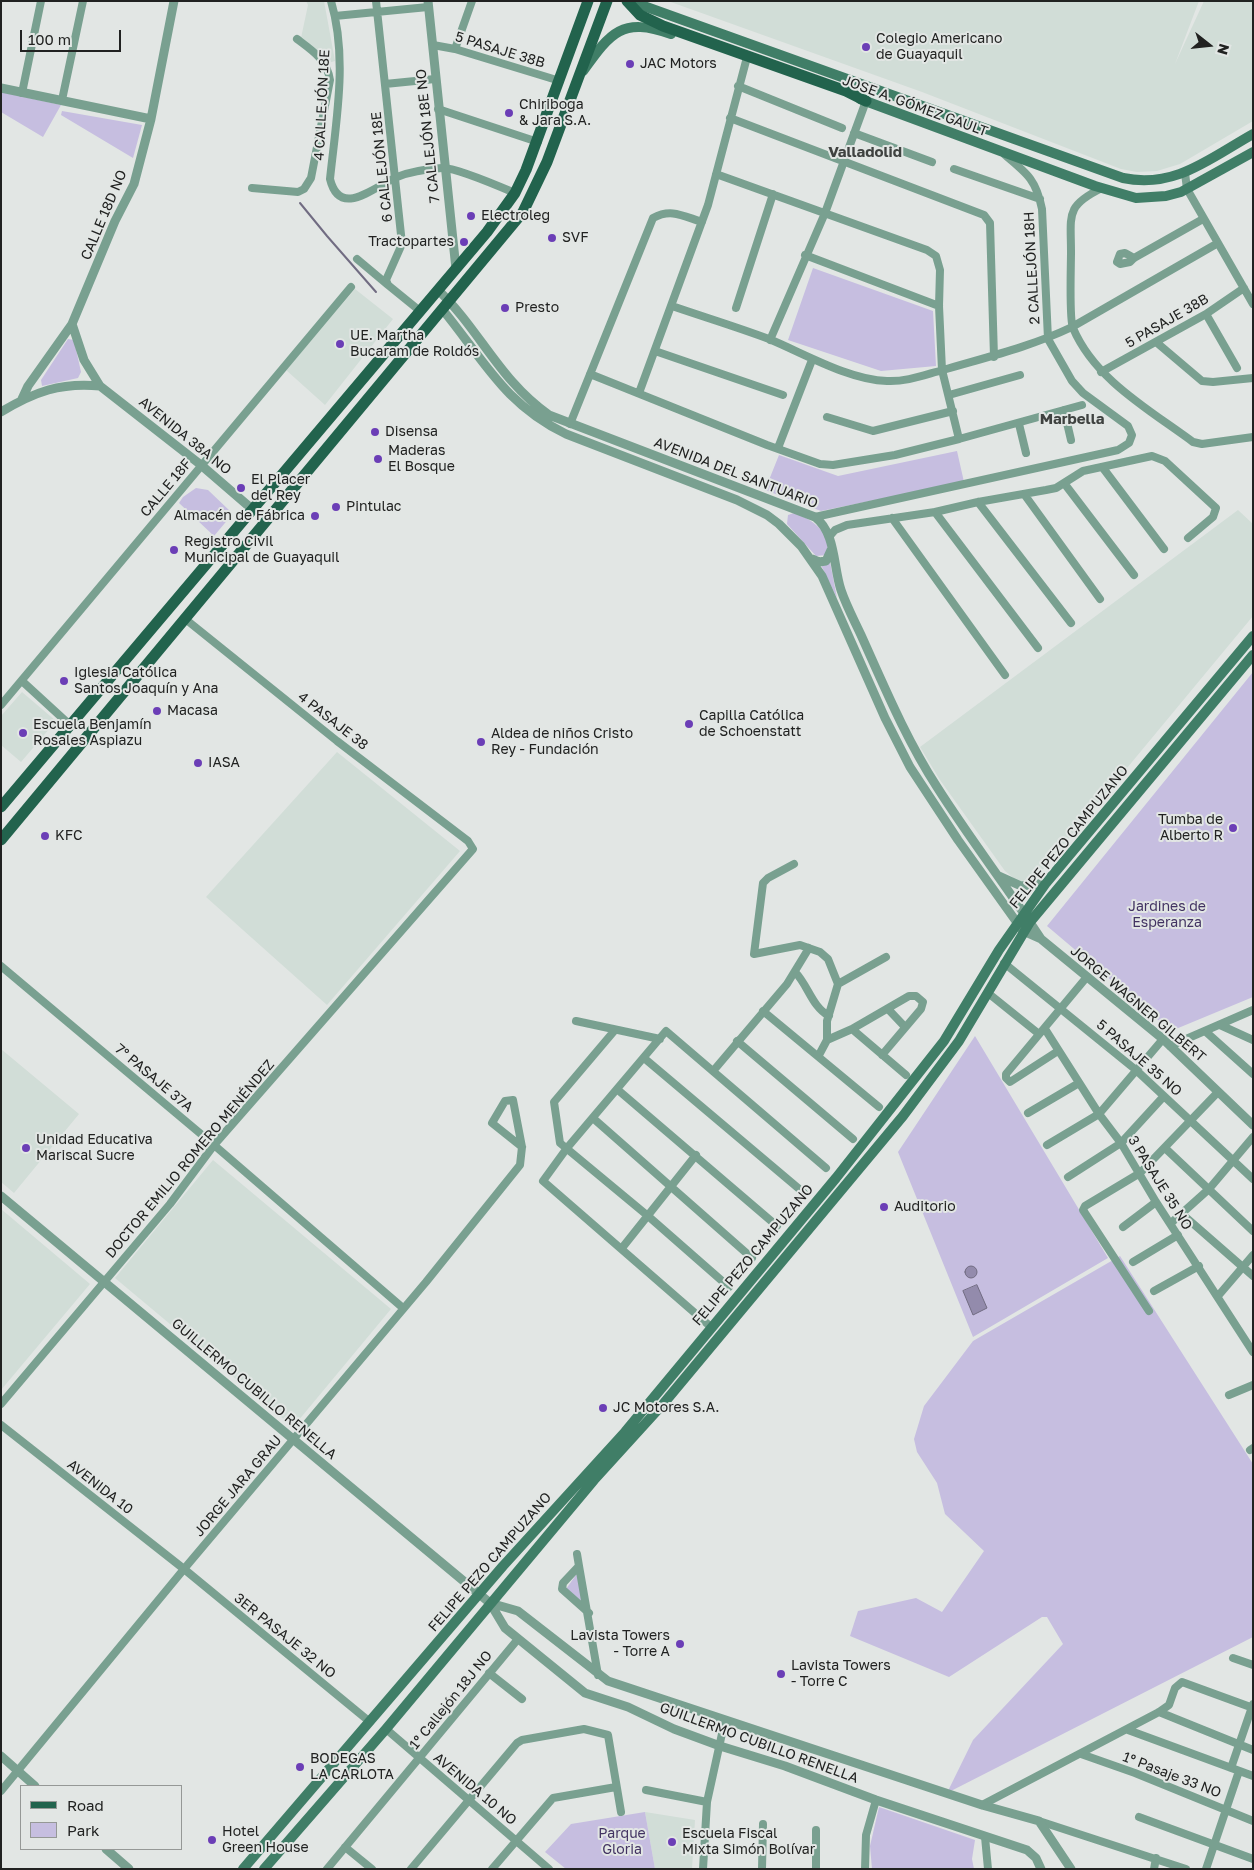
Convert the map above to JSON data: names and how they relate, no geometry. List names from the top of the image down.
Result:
{
  "streets": {
    "main road": ["JOSE A. GÓMEZ GAULT", "FELIPE PEZO CAMPUZANO"],
    "street": [
      "5 PASAJE 38B",
      "4 CALLEJÓN 18E",
      "7 CALLEJÓN 18E NO",
      "6 CALLEJÓN 18E",
      "CALLE 18D NO",
      "2 CALLEJÓN 18H",
      "AVENIDA 38A NO",
      "AVENIDA DEL SANTUARIO",
      "CALLE 18F",
      "4 PASAJE 38",
      "JORGE WAGNER GILBERT",
      "5 PASAJE 35 NO",
      "7° PASAJE 37A",
      "DOCTOR EMILIO ROMERO MENÉNDEZ",
      "3 PASAJE 35 NO",
      "GUILLERMO CUBILLO RENELLA",
      "JORGE JARA GRAU",
      "AVENIDA 10",
      "3ER PASAJE 32 NO",
      "1º Callejón 18J NO",
      "1º Pasaje 33 NO",
      "AVENIDA 10 NO"
    ]
  },
  "crossings": [
    ["5 PASAJE 38B", "7 CALLEJÓN 18E NO"],
    ["4 CALLEJÓN 18E", "6 CALLEJÓN 18E"],
    ["JOSE A. GÓMEZ GAULT", "2 CALLEJÓN 18H"],
    ["CALLE 18D NO", "AVENIDA 38A NO"],
    ["2 CALLEJÓN 18H", "AVENIDA DEL SANTUARIO"],
    ["AVENIDA 38A NO", "CALLE 18F"],
    ["AVENIDA DEL SANTUARIO", "FELIPE PEZO CAMPUZANO"],
    ["AVENIDA DEL SANTUARIO", "JORGE WAGNER GILBERT"],
    ["4 PASAJE 38", "DOCTOR EMILIO ROMERO MENÉNDEZ"],
    ["FELIPE PEZO CAMPUZANO", "JORGE WAGNER GILBERT"],
    ["FELIPE PEZO CAMPUZANO", "5 PASAJE 35 NO"],
    ["FELIPE PEZO CAMPUZANO", "GUILLERMO CUBILLO RENELLA"],
    ["FELIPE PEZO CAMPUZANO", "3ER PASAJE 32 NO"],
    ["FELIPE PEZO CAMPUZANO", "AVENIDA 10 NO"],
    ["7° PASAJE 37A", "DOCTOR EMILIO ROMERO MENÉNDEZ"],
    ["7° PASAJE 37A", "JORGE JARA GRAU"],
    ["DOCTOR EMILIO ROMERO MENÉNDEZ", "GUILLERMO CUBILLO RENELLA"],
    ["GUILLERMO CUBILLO RENELLA", "JORGE JARA GRAU"],
    ["GUILLERMO CUBILLO RENELLA", "1º Callejón 18J NO"],
    ["JORGE JARA GRAU", "AVENIDA 10"],
    ["JORGE JARA GRAU", "3ER PASAJE 32 NO"],
    ["AVENIDA 10", "3ER PASAJE 32 NO"],
    ["1º Callejón 18J NO", "AVENIDA 10 NO"]
  ],
  "districts": ["Valladolid", "Marbella"],
  "parks": ["Jardines de Esperanza", "Parque Gloria"],
  "places": [
    "Colegio Americano de Guayaquil",
    "JAC Motors",
    "Chiriboga & Jara S.A.",
    "Electroleg",
    "SVF",
    "Tractopartes",
    "Presto",
    "UE. Martha Bucaram de Roldós",
    "Disensa",
    "Maderas El Bosque",
    "El Placer del Rey",
    "Pintulac",
    "Almacén de Fábrica",
    "Registro Civil Municipal de Guayaquil",
    "Iglesia Católica Santos Joaquín y Ana",
    "Macasa",
    "Capilla Católica de Schoenstatt",
    "Escuela Benjamín Rosales Aspiazu",
    "Aldea de niños Cristo Rey - Fundación",
    "IASA",
    "Tumba de Alberto R",
    "KFC",
    "Unidad Educativa Mariscal Sucre",
    "Auditorio",
    "JC Motores S.A.",
    "Lavista Towers - Torre A",
    "Lavista Towers - Torre C",
    "BODEGAS LA CARLOTA",
    "Hotel Green House",
    "Escuela Fiscal Mixta Simón Bolívar"
  ],
  "legend": ["Road", "Park"],
  "scale_bar": "100 m",
  "north": "right"
}
